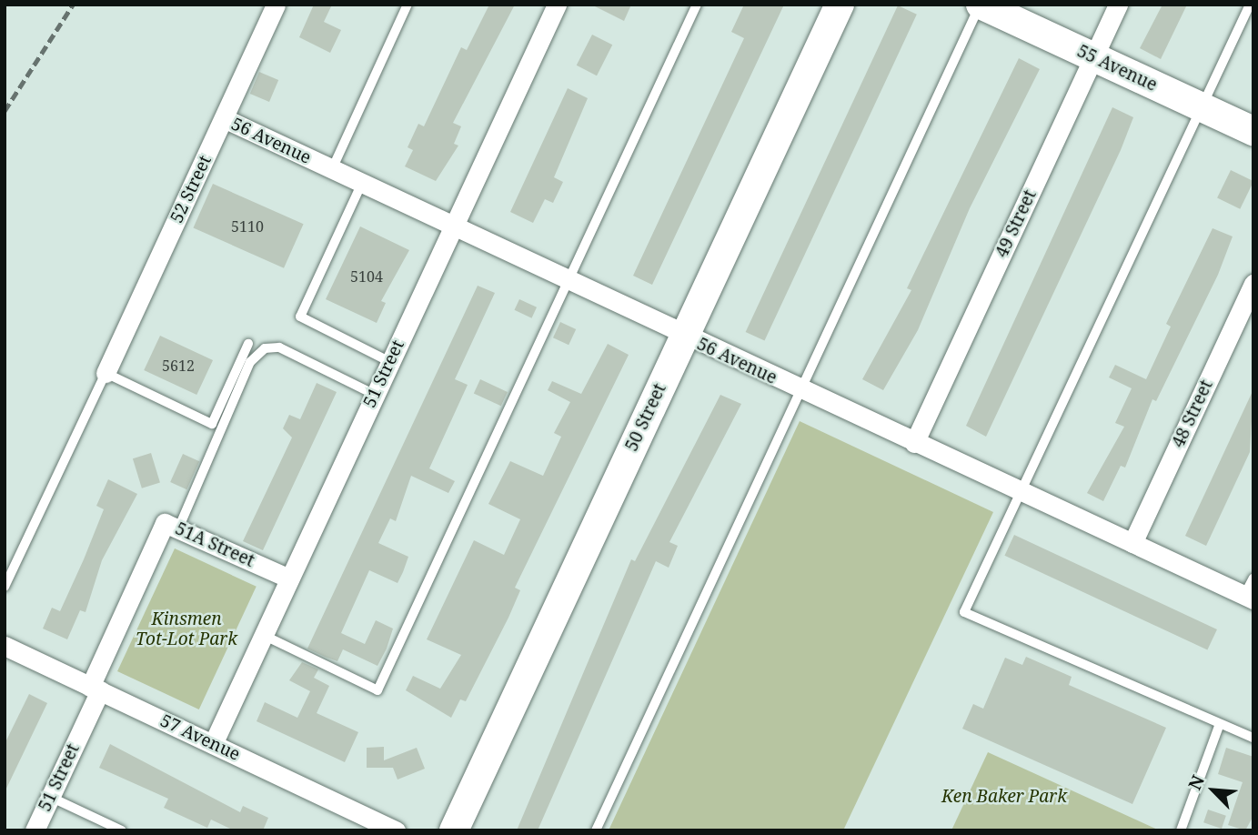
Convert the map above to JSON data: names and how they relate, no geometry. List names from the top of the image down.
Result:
{
  "streets": {
    "street": [
      "55 Avenue",
      "56 Avenue",
      "52 Street",
      "49 Street",
      "51 Street",
      "48 Street",
      "50 Street",
      "51A Street",
      "57 Avenue"
    ]
  },
  "crossings": [
    ["55 Avenue", "49 Street"],
    ["56 Avenue", "52 Street"],
    ["56 Avenue", "49 Street"],
    ["56 Avenue", "51 Street"],
    ["56 Avenue", "48 Street"],
    ["56 Avenue", "50 Street"],
    ["51 Street", "51A Street"],
    ["51 Street", "57 Avenue"],
    ["51A Street", "57 Avenue"]
  ],
  "parks": ["Kinsmen Tot-Lot Park", "Ken Baker Park"],
  "house_numbers": ["5110", "5104", "5612"],
  "north": "top left"
}
